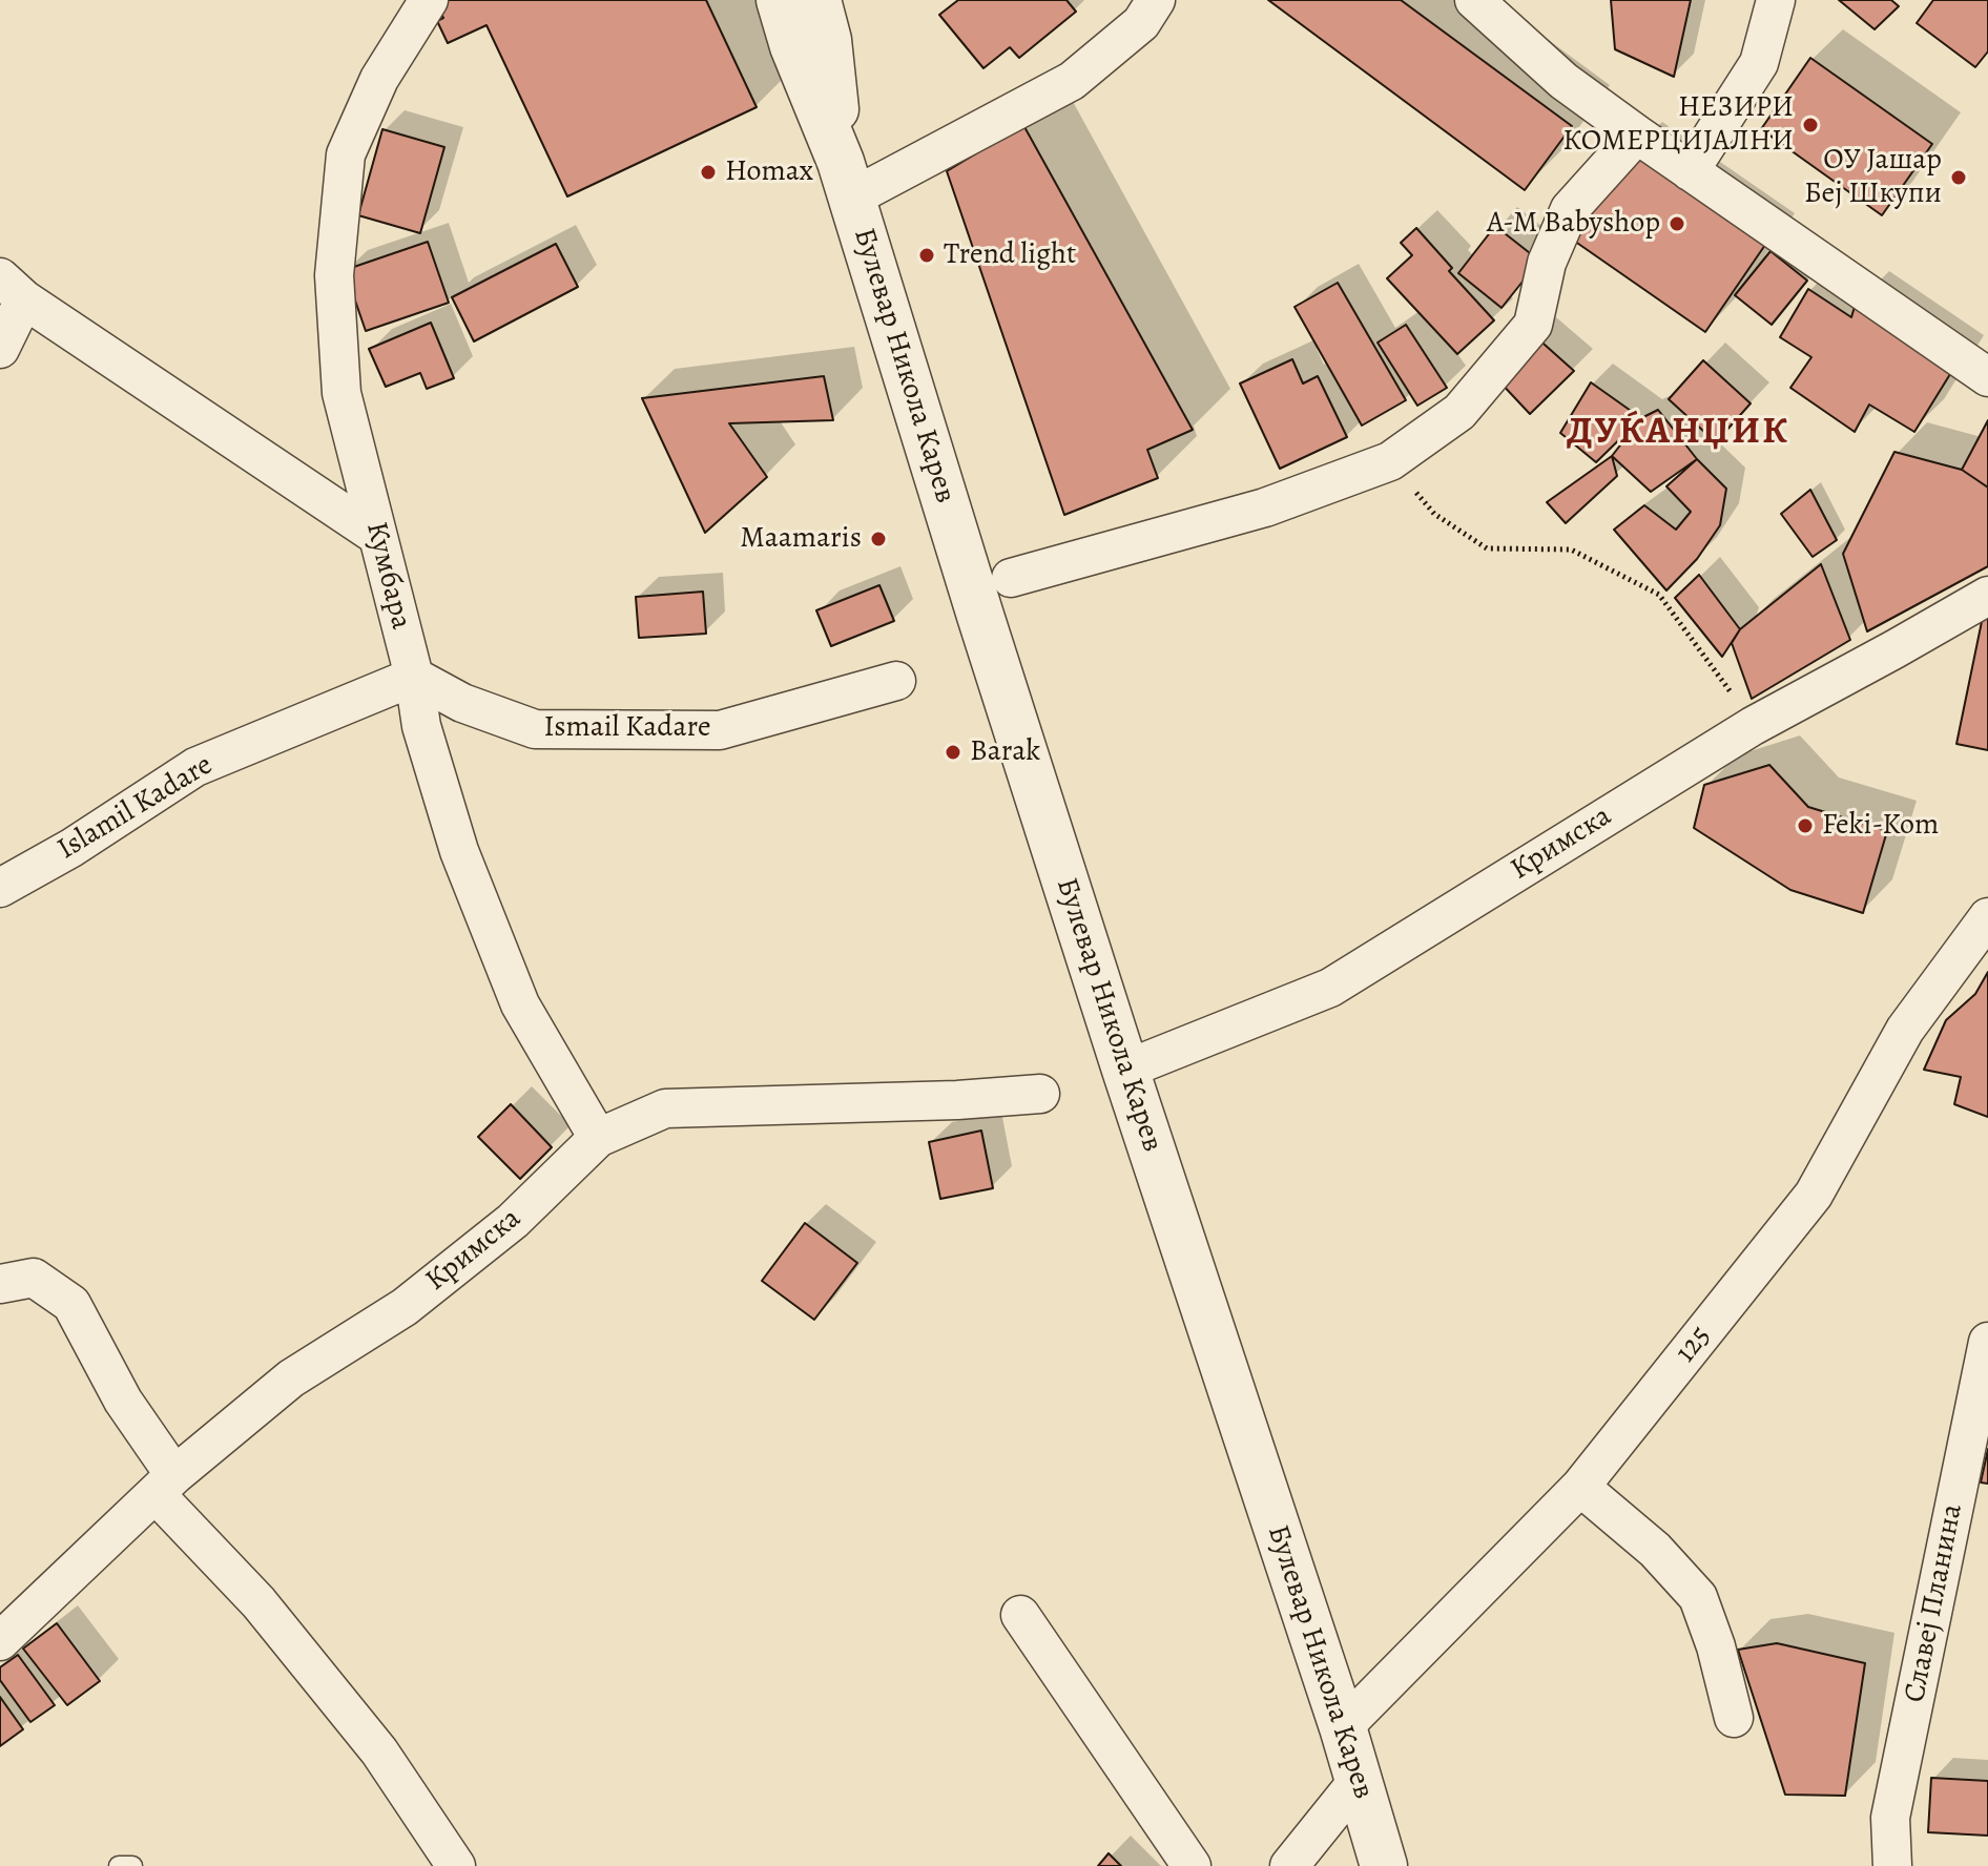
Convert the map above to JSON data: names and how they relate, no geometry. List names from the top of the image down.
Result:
{
  "streets": {
    "street": [
      "Булевар Никола Карев",
      "Кумбара",
      "Ismail Kadare",
      "Islamil Kadare",
      "Кримска",
      "125",
      "Славеј Планина"
    ]
  },
  "crossings": [
    ["Булевар Никола Карев", "Кримска"],
    ["Булевар Никола Карев", "125"],
    ["Кумбара", "Ismail Kadare"],
    ["Кумбара", "Islamil Kadare"],
    ["Кумбара", "Кримска"],
    ["Ismail Kadare", "Islamil Kadare"]
  ],
  "districts": ["ДУЌАНЏИК"],
  "places": [
    "НЕЗИРИ КОМЕРЦИЈАЛНИ",
    "Homax",
    "ОУ Јашар Беј Шкупи",
    "A-M Babyshop",
    "Trend light",
    "Maamaris",
    "Barak",
    "Feki-Kom"
  ]
}
